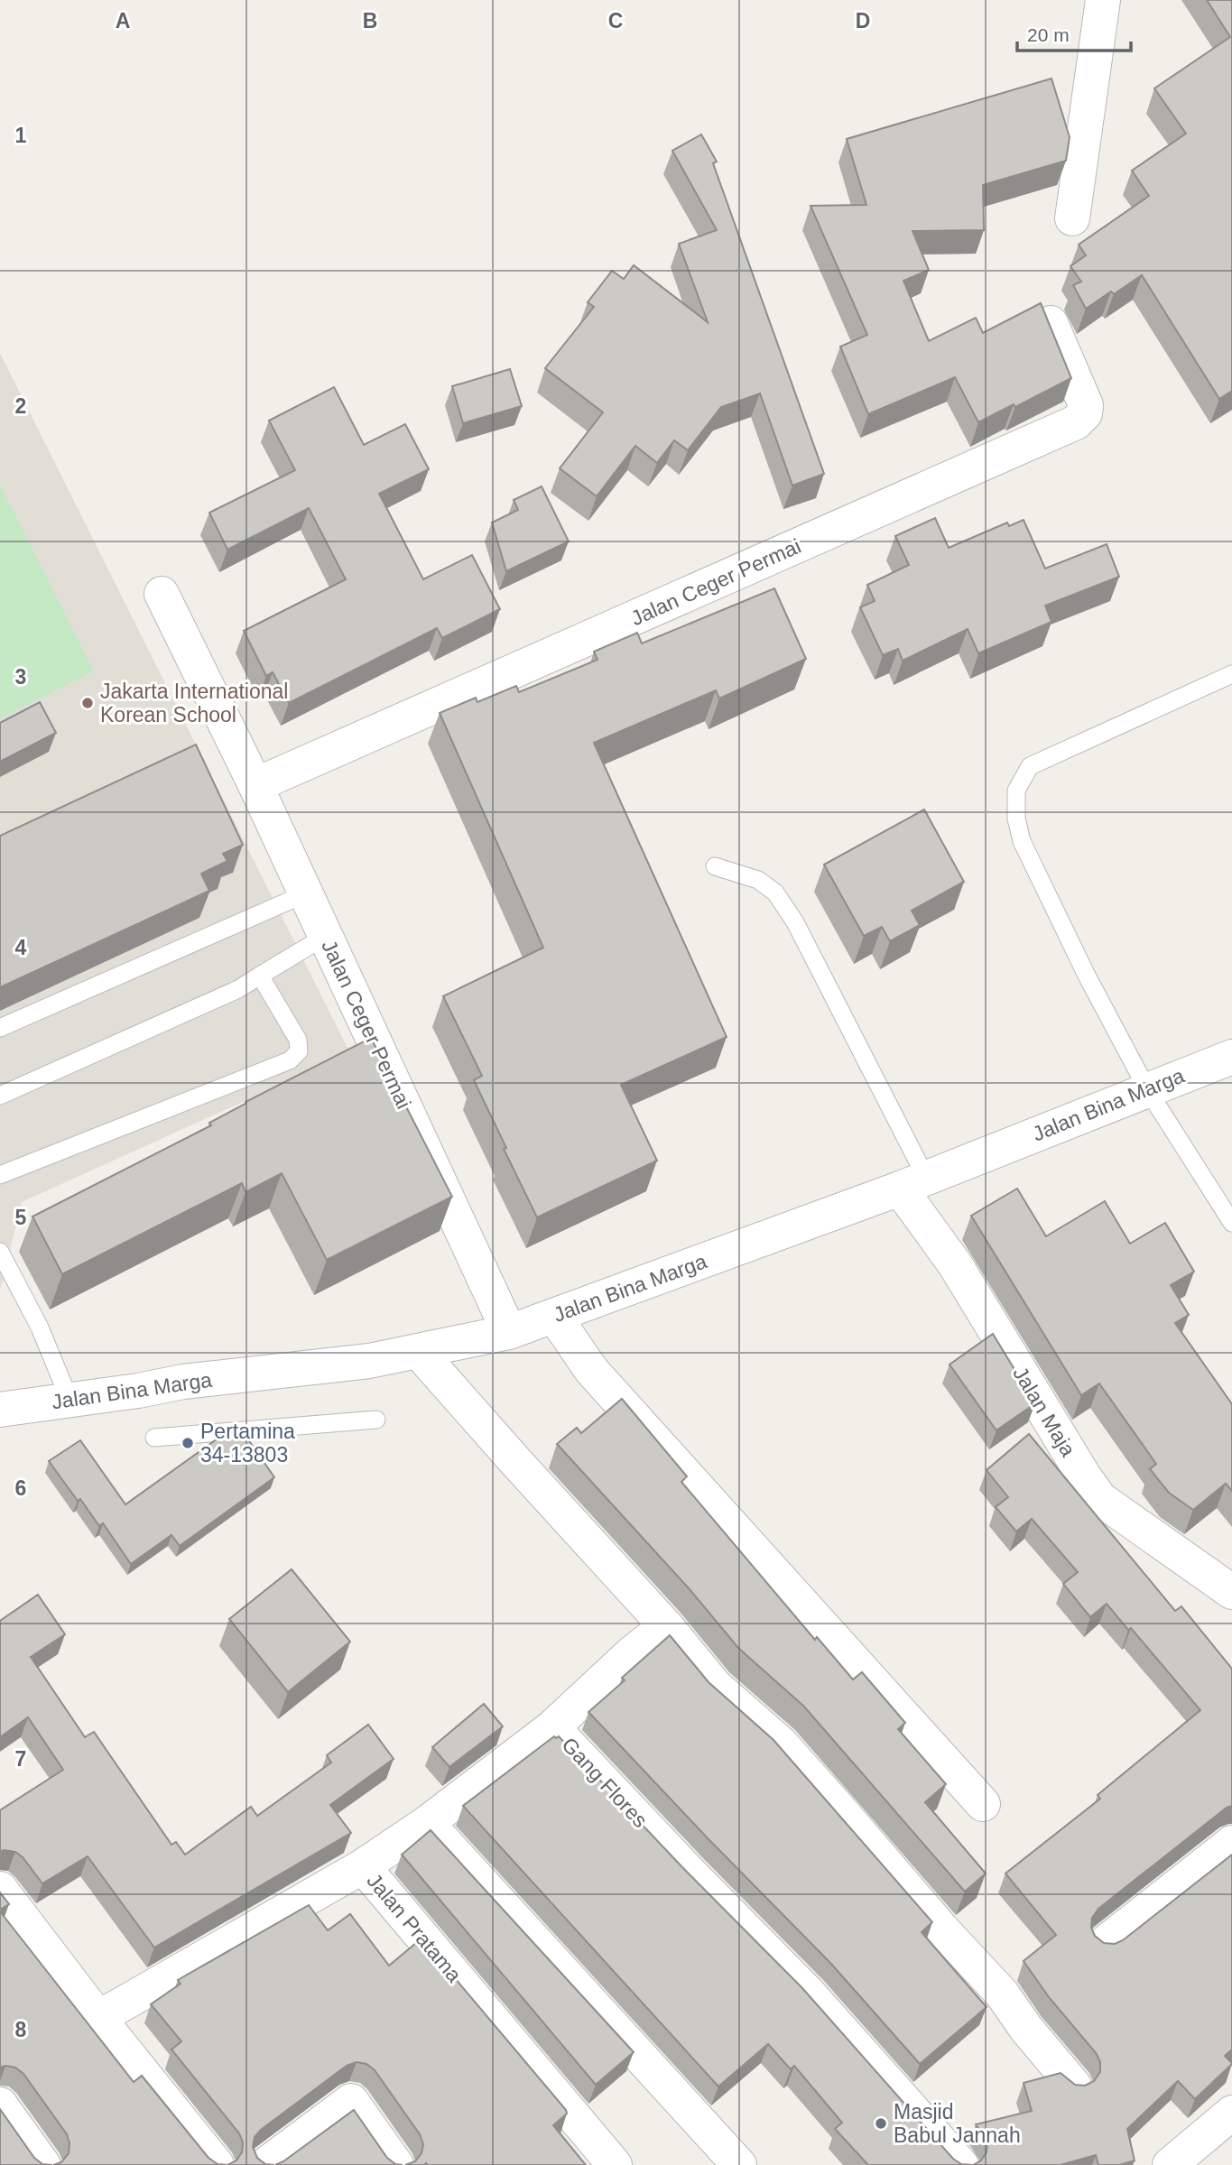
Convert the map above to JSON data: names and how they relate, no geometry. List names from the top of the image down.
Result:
{
  "streets": {
    "street": [
      "Jalan Ceger Permai",
      "Jalan Bina Marga",
      "Jalan Maja",
      "Gang Flores",
      "Jalan Pratama"
    ]
  },
  "crossings": [
    ["Jalan Ceger Permai", "Jalan Bina Marga"],
    ["Jalan Bina Marga", "Jalan Maja"]
  ],
  "places": ["Jakarta International Korean School", "Pertamina 34-13803", "Masjid Babul Jannah"],
  "scale_bar": "20 m",
  "grid": {
    "columns": [
      "A",
      "B",
      "C",
      "D"
    ],
    "rows": [
      "1",
      "2",
      "3",
      "4",
      "5",
      "6",
      "7",
      "8"
    ]
  }
}
